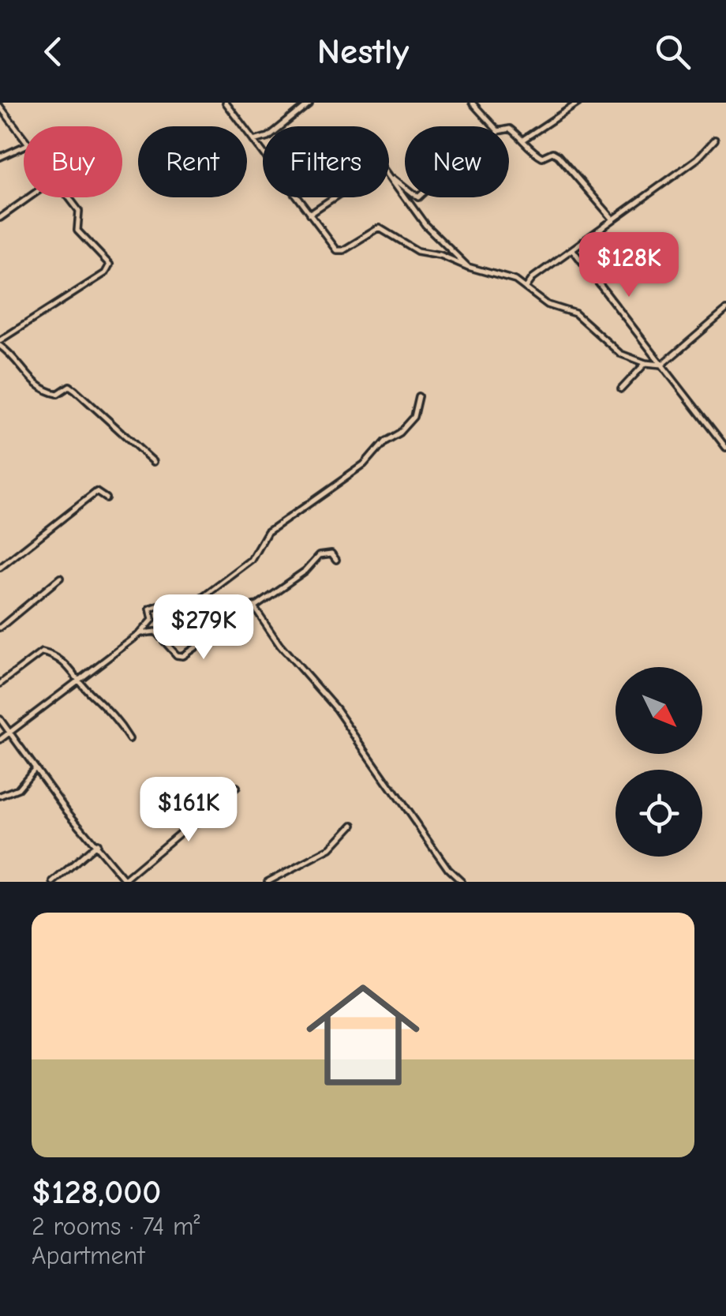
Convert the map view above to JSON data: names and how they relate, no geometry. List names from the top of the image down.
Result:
{
  "north": "bottom right",
  "page": {
    "header": "Nestly",
    "chip": [
      "Buy",
      "Rent",
      "Filters",
      "New"
    ],
    "price": ["$128K", "$279K", "$161K"],
    "list": [
      {
        "name": "$128,000",
        "note": "2 rooms · 74 m² · Apartment"
      }
    ]
  }
}
